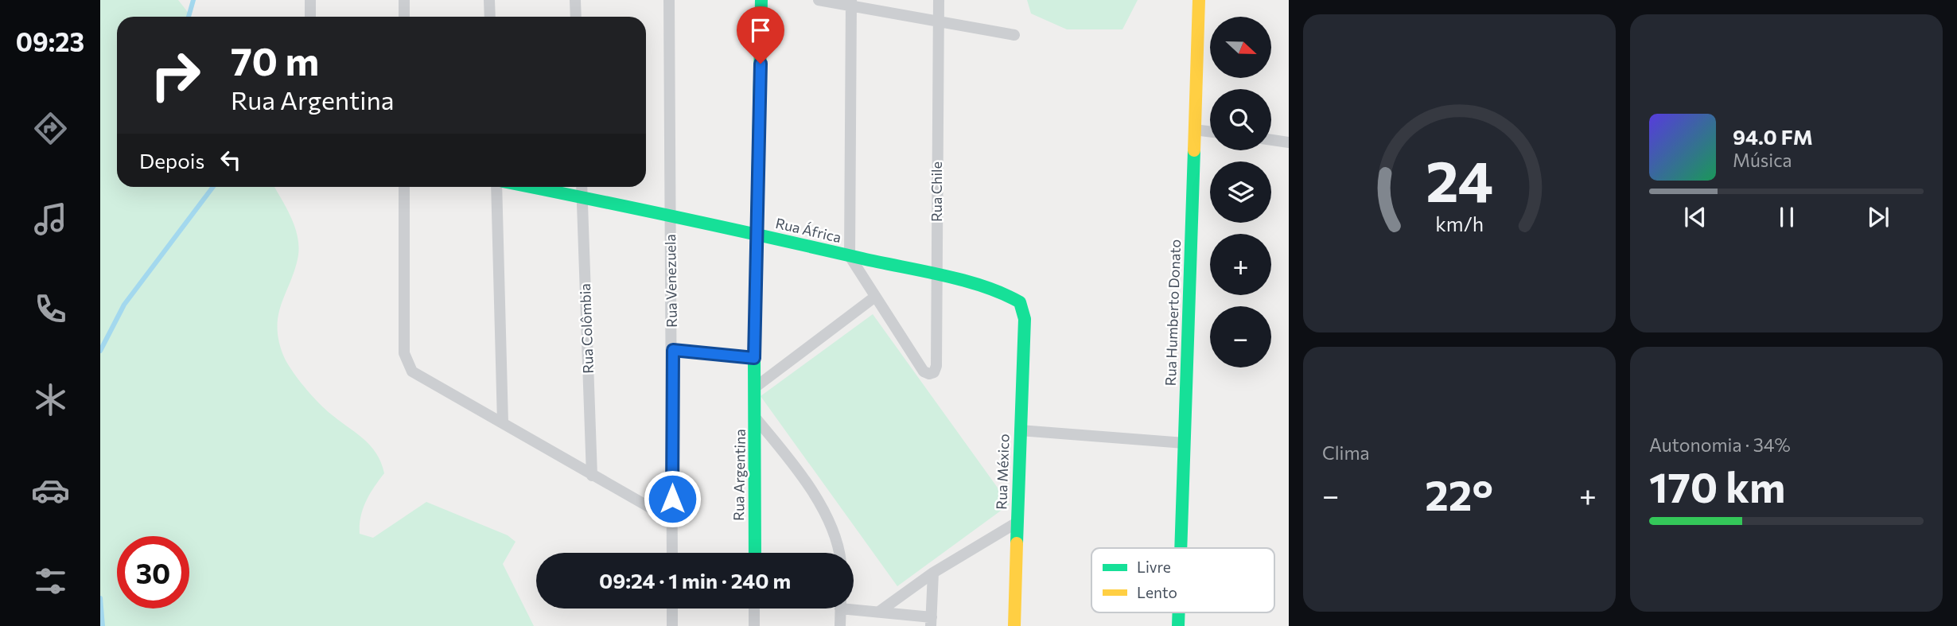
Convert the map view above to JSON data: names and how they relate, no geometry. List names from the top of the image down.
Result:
{
  "streets": {
    "street": [
      "Rua Chile",
      "Rua África",
      "Rua Venezuela",
      "Rua Humberto Donato",
      "Rua Colômbia",
      "Rua México",
      "Rua Argentina"
    ]
  },
  "crossings": [
    ["Rua Chile", "Rua África"],
    ["Rua África", "Rua Venezuela"],
    ["Rua África", "Rua Colômbia"],
    ["Rua África", "Rua México"],
    ["Rua África", "Rua Argentina"]
  ],
  "legend": ["Livre", "Lento"],
  "north": "right",
  "page": {
    "tabs": "09:23",
    "map_buttons": ["+", "−"],
    "turn": ["70 m", "Rua Argentina"],
    "song": ["94.0 FM", "Música"],
    "then": "Depois",
    "tile": [
      "Clima",
      ["Autonomia · 34%", "170 km"]
    ],
    "heat": ["−", "22°", "+"],
    "limit": "30",
    "trip": "09:24 · 1 min · 240 m",
    "gauge": ["24", "km/h"]
  }
}
